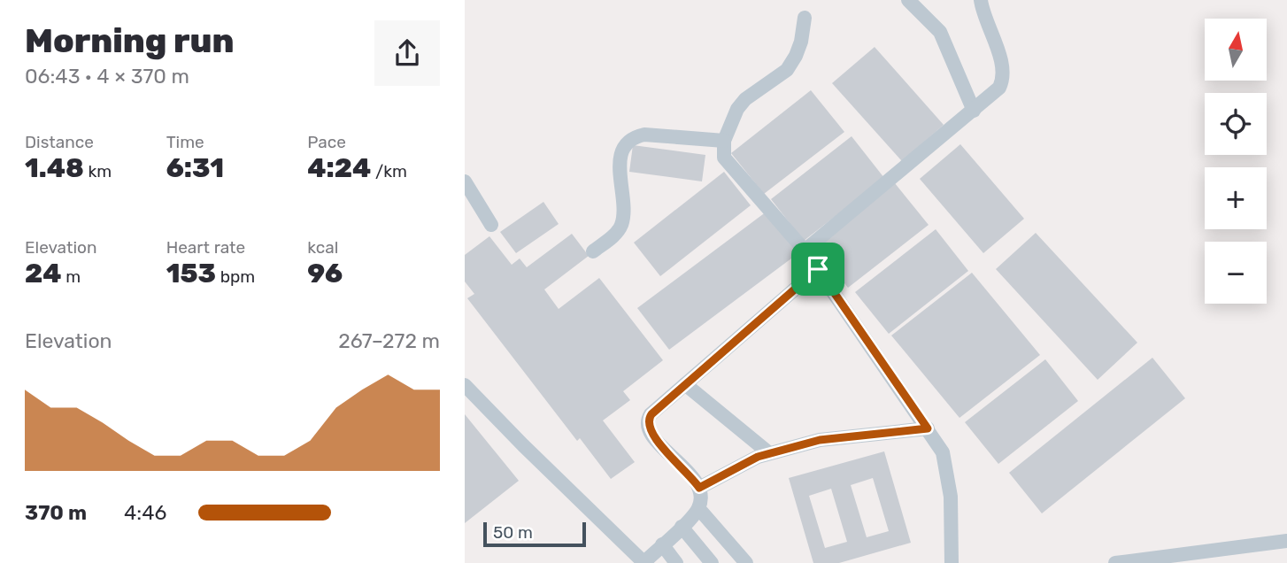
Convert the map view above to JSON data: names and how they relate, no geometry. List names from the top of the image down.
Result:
{
  "scale_bar": "50 m",
  "north": "top",
  "page": {
    "heading": ["Morning run", "06:43 · 4 × 370 m"],
    "map_buttons": ["+", "−"],
    "stats": [
      ["Distance", "1.48 km"],
      ["Time", "6:31"],
      ["Pace", "4:24 /km"],
      ["Elevation", "24 m"],
      ["Heart rate", "153 bpm"],
      ["kcal", "96"]
    ],
    "chart": ["Elevation", "267–272 m"],
    "list": [
      {
        "name": "370 m",
        "note": "4:46"
      }
    ],
    "scale": "50 m"
  }
}
